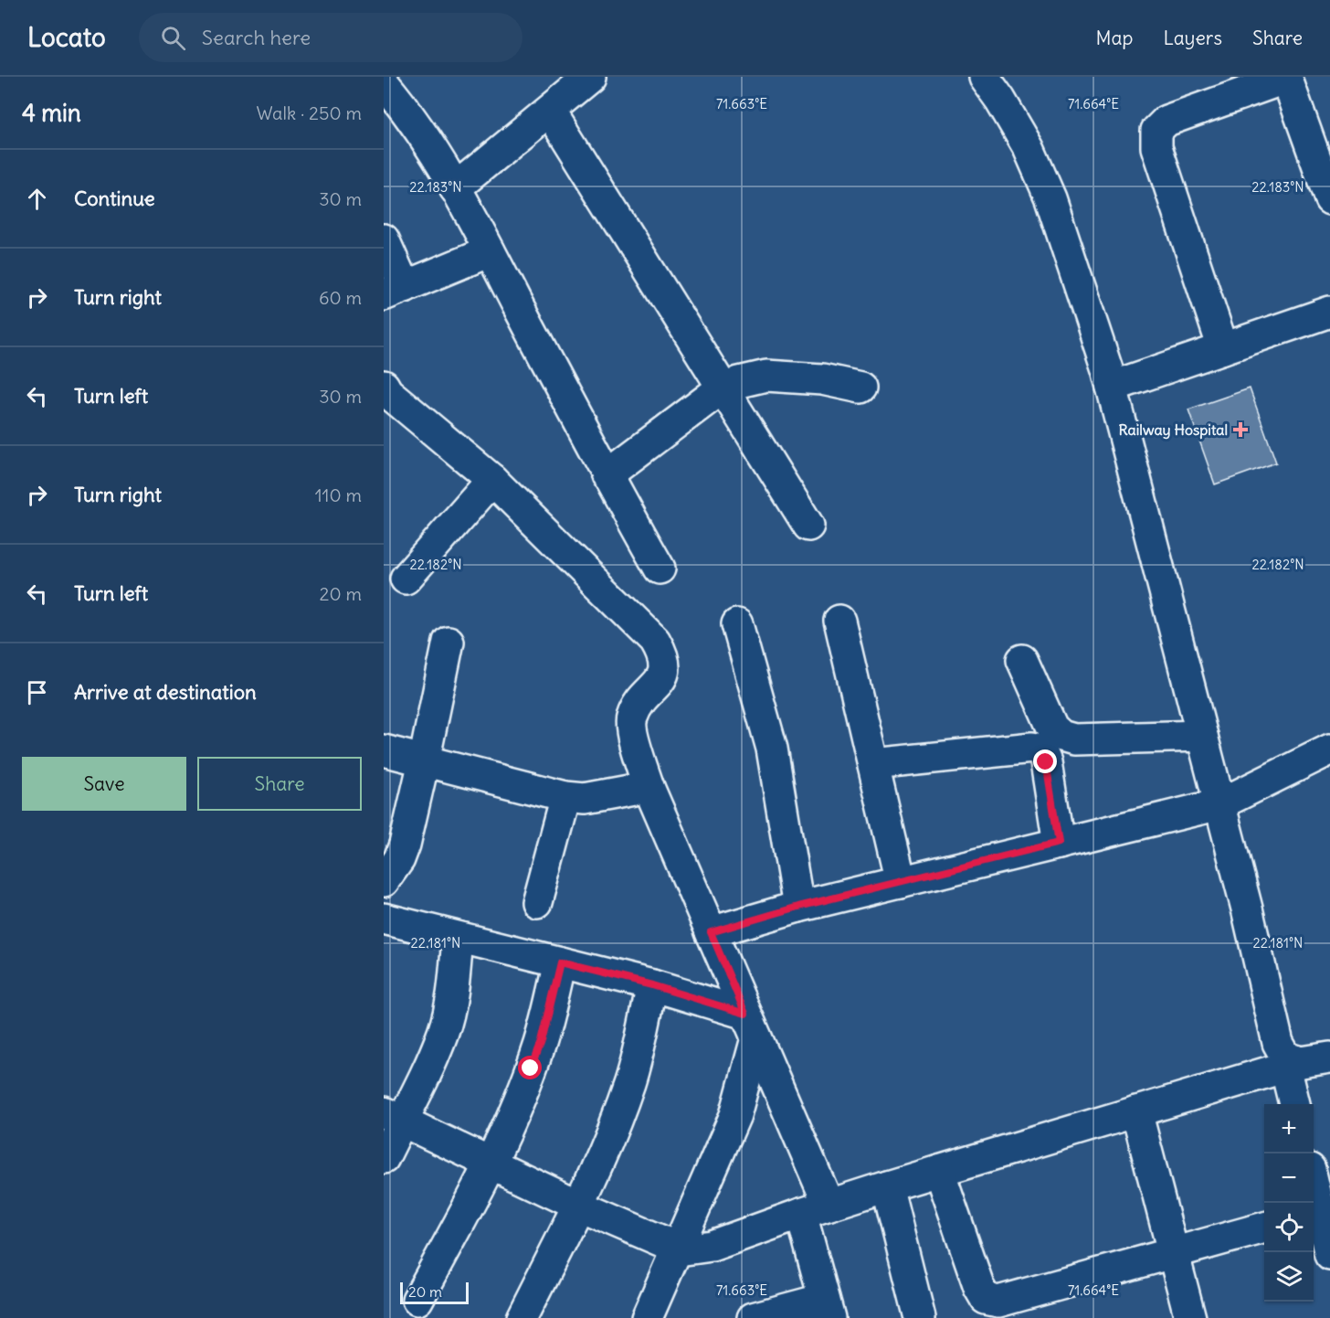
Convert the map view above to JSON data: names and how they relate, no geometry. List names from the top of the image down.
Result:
{
  "places": {
    "health": ["Railway Hospital"]
  },
  "scale_bar": "20 m",
  "page": {
    "header": "Locato",
    "search": "Search here",
    "nav": ["Map", "Layers", "Share"],
    "heading": ["4 min", "Walk · 250 m"],
    "list": [
      ["Continue", "30 m"],
      ["Turn right", "60 m"],
      ["Turn left", "30 m"],
      ["Turn right", "110 m"],
      ["Turn left", "20 m"],
      "Arrive at destination"
    ],
    "buttons": ["Save", "Share"],
    "map_buttons": ["+", "−"],
    "scale": "20 m"
  },
  "coordinates": [
    "71.663°E",
    "71.664°E",
    "22.183°N",
    "22.182°N",
    "22.181°N"
  ]
}
